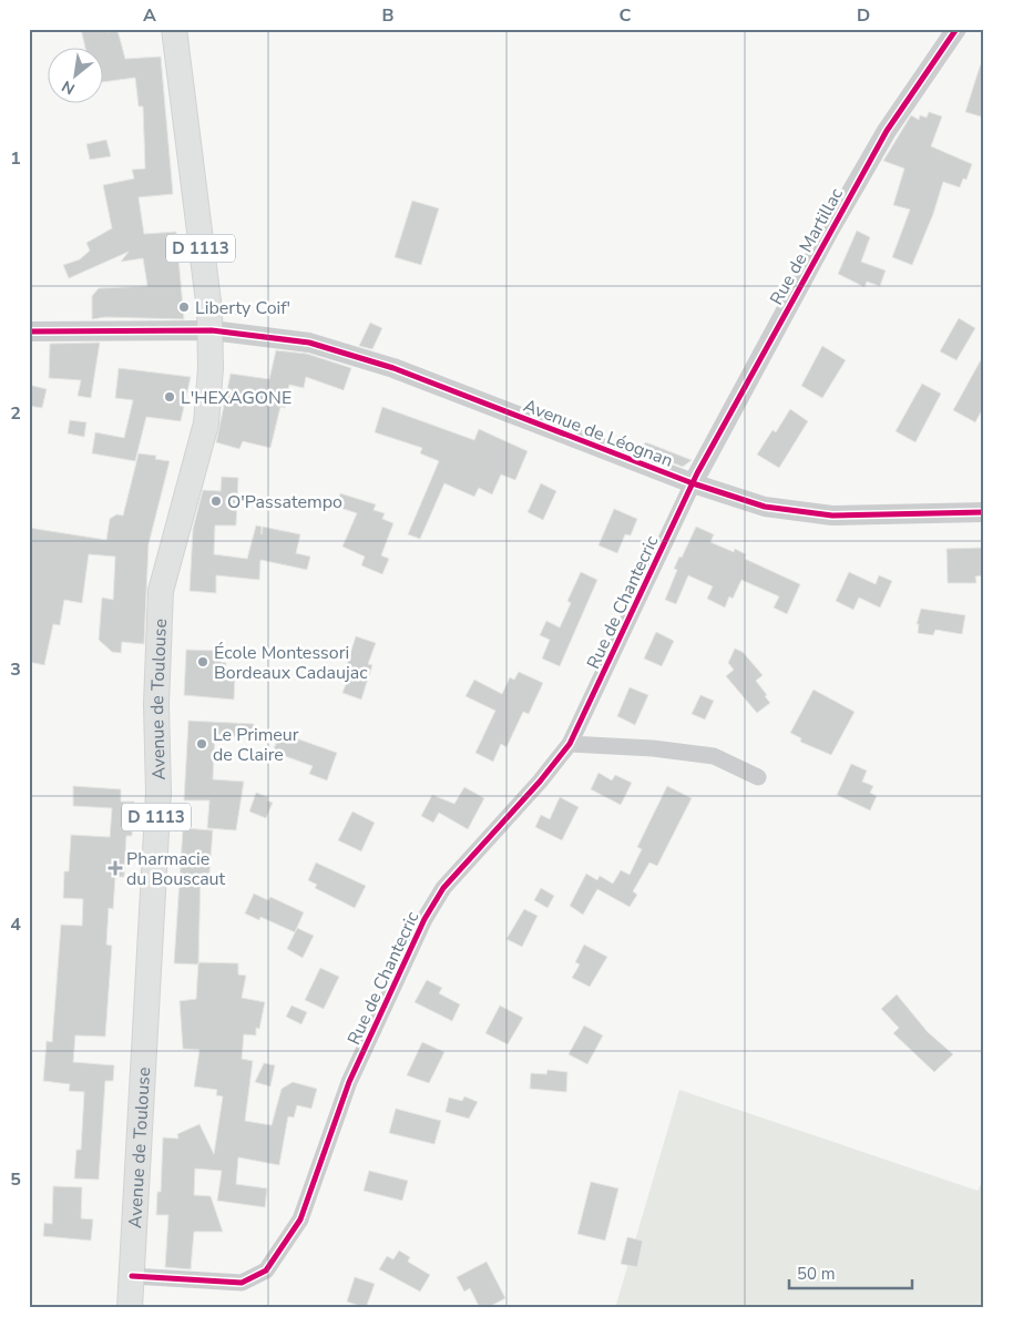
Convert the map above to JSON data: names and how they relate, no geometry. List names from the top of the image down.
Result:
{
  "streets": {
    "main road": ["D 1113", "Avenue de Toulouse"],
    "street": ["Rue de Martillac", "Avenue de Léognan", "Rue de Chantecric"]
  },
  "crossings": [
    ["Rue de Martillac", "Avenue de Léognan"],
    ["Rue de Martillac", "Rue de Chantecric"],
    ["Avenue de Léognan", "Rue de Chantecric"],
    ["Avenue de Léognan", "Avenue de Toulouse"],
    ["Rue de Chantecric", "Avenue de Toulouse"]
  ],
  "places": {
    "other": [
      "Liberty Coif'",
      "L'HEXAGONE",
      "O'Passatempo",
      "École Montessori Bordeaux Cadaujac",
      "Le Primeur de Claire"
    ],
    "health": ["Pharmacie du Bouscaut"]
  },
  "scale_bar": "50 m",
  "north": "bottom left",
  "grid": {
    "columns": [
      "A",
      "B",
      "C",
      "D"
    ],
    "rows": [
      "1",
      "2",
      "3",
      "4",
      "5"
    ]
  }
}
